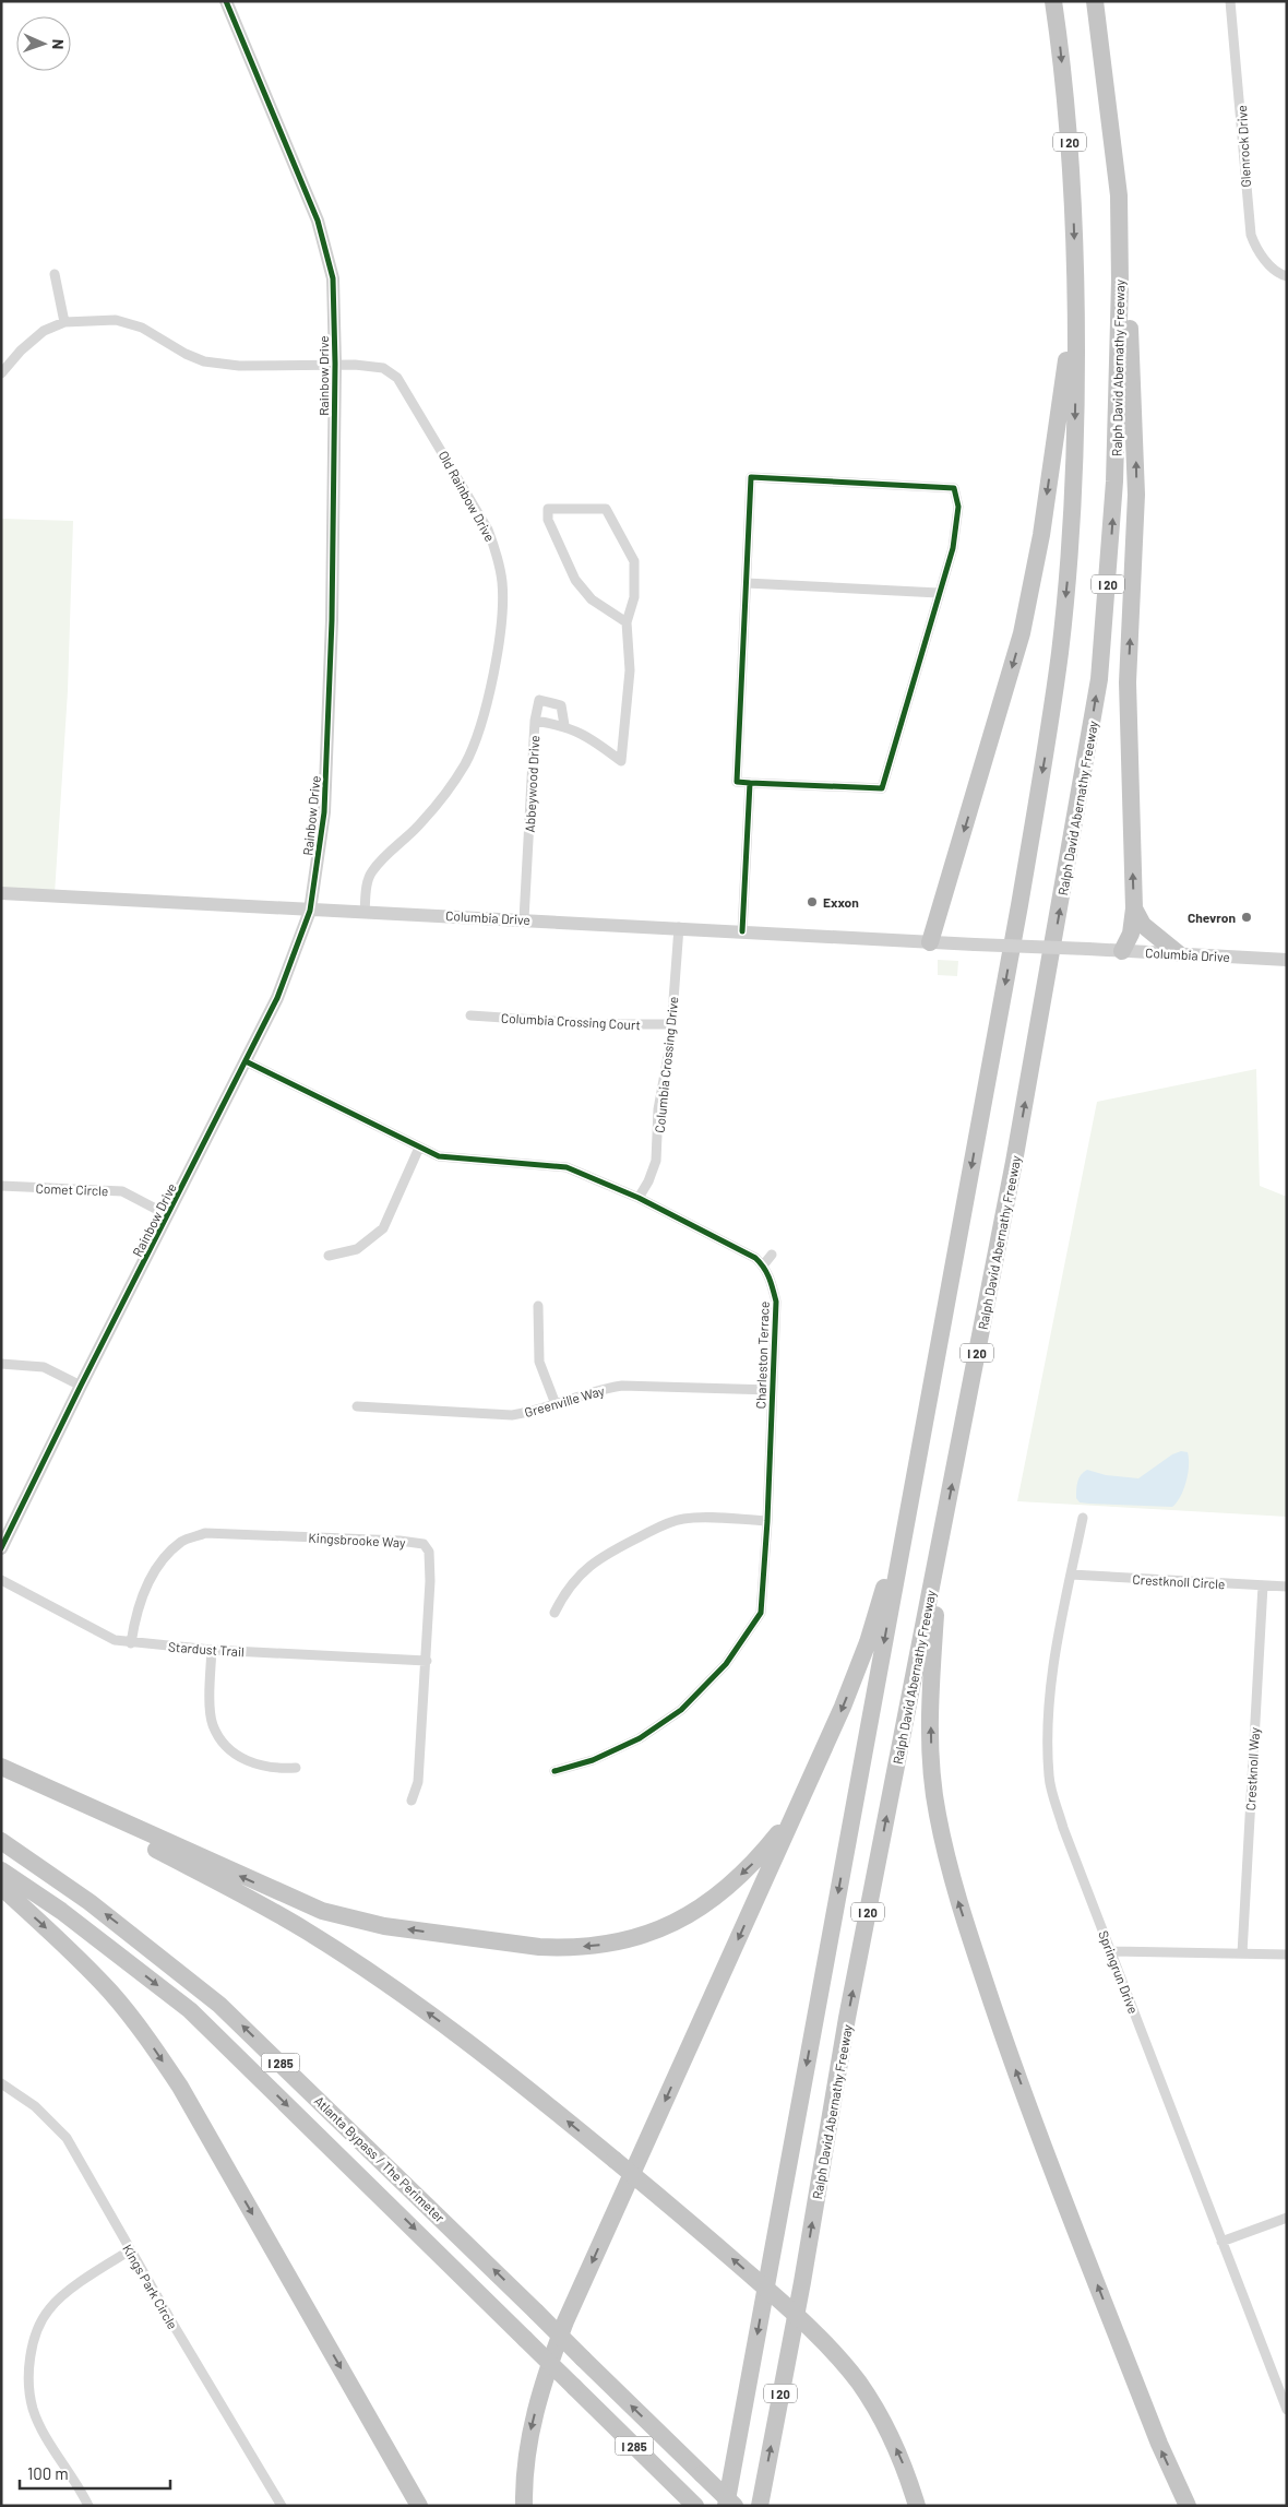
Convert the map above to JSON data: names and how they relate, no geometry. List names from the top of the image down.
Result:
{
  "streets": {
    "highway": [
      "I 20",
      "Ralph David Abernathy Freeway",
      "I 285",
      "Atlanta Bypass / The Perimeter"
    ],
    "street": [
      "Glenrock Drive",
      "Rainbow Drive",
      "Old Rainbow Drive",
      "Abbeywood Drive",
      "Columbia Drive",
      "Columbia Crossing Court",
      "Columbia Crossing Drive",
      "Comet Circle",
      "Charleston Terrace",
      "Greenville Way",
      "Kingsbrooke Way",
      "Crestknoll Circle",
      "Stardust Trail",
      "Crestknoll Way",
      "Springrun Drive",
      "Kings Park Circle"
    ]
  },
  "crossings": [
    ["Rainbow Drive", "Old Rainbow Drive"],
    ["Rainbow Drive", "Columbia Drive"],
    ["Rainbow Drive", "Comet Circle"],
    ["Old Rainbow Drive", "Columbia Drive"],
    ["Abbeywood Drive", "Columbia Drive"],
    ["Columbia Drive", "Columbia Crossing Drive"],
    ["Columbia Crossing Court", "Columbia Crossing Drive"],
    ["Charleston Terrace", "Greenville Way"],
    ["Kingsbrooke Way", "Stardust Trail"],
    ["Crestknoll Circle", "Crestknoll Way"],
    ["Crestknoll Circle", "Springrun Drive"]
  ],
  "places": ["Exxon", "Chevron"],
  "scale_bar": "100 m",
  "north": "right"
}
